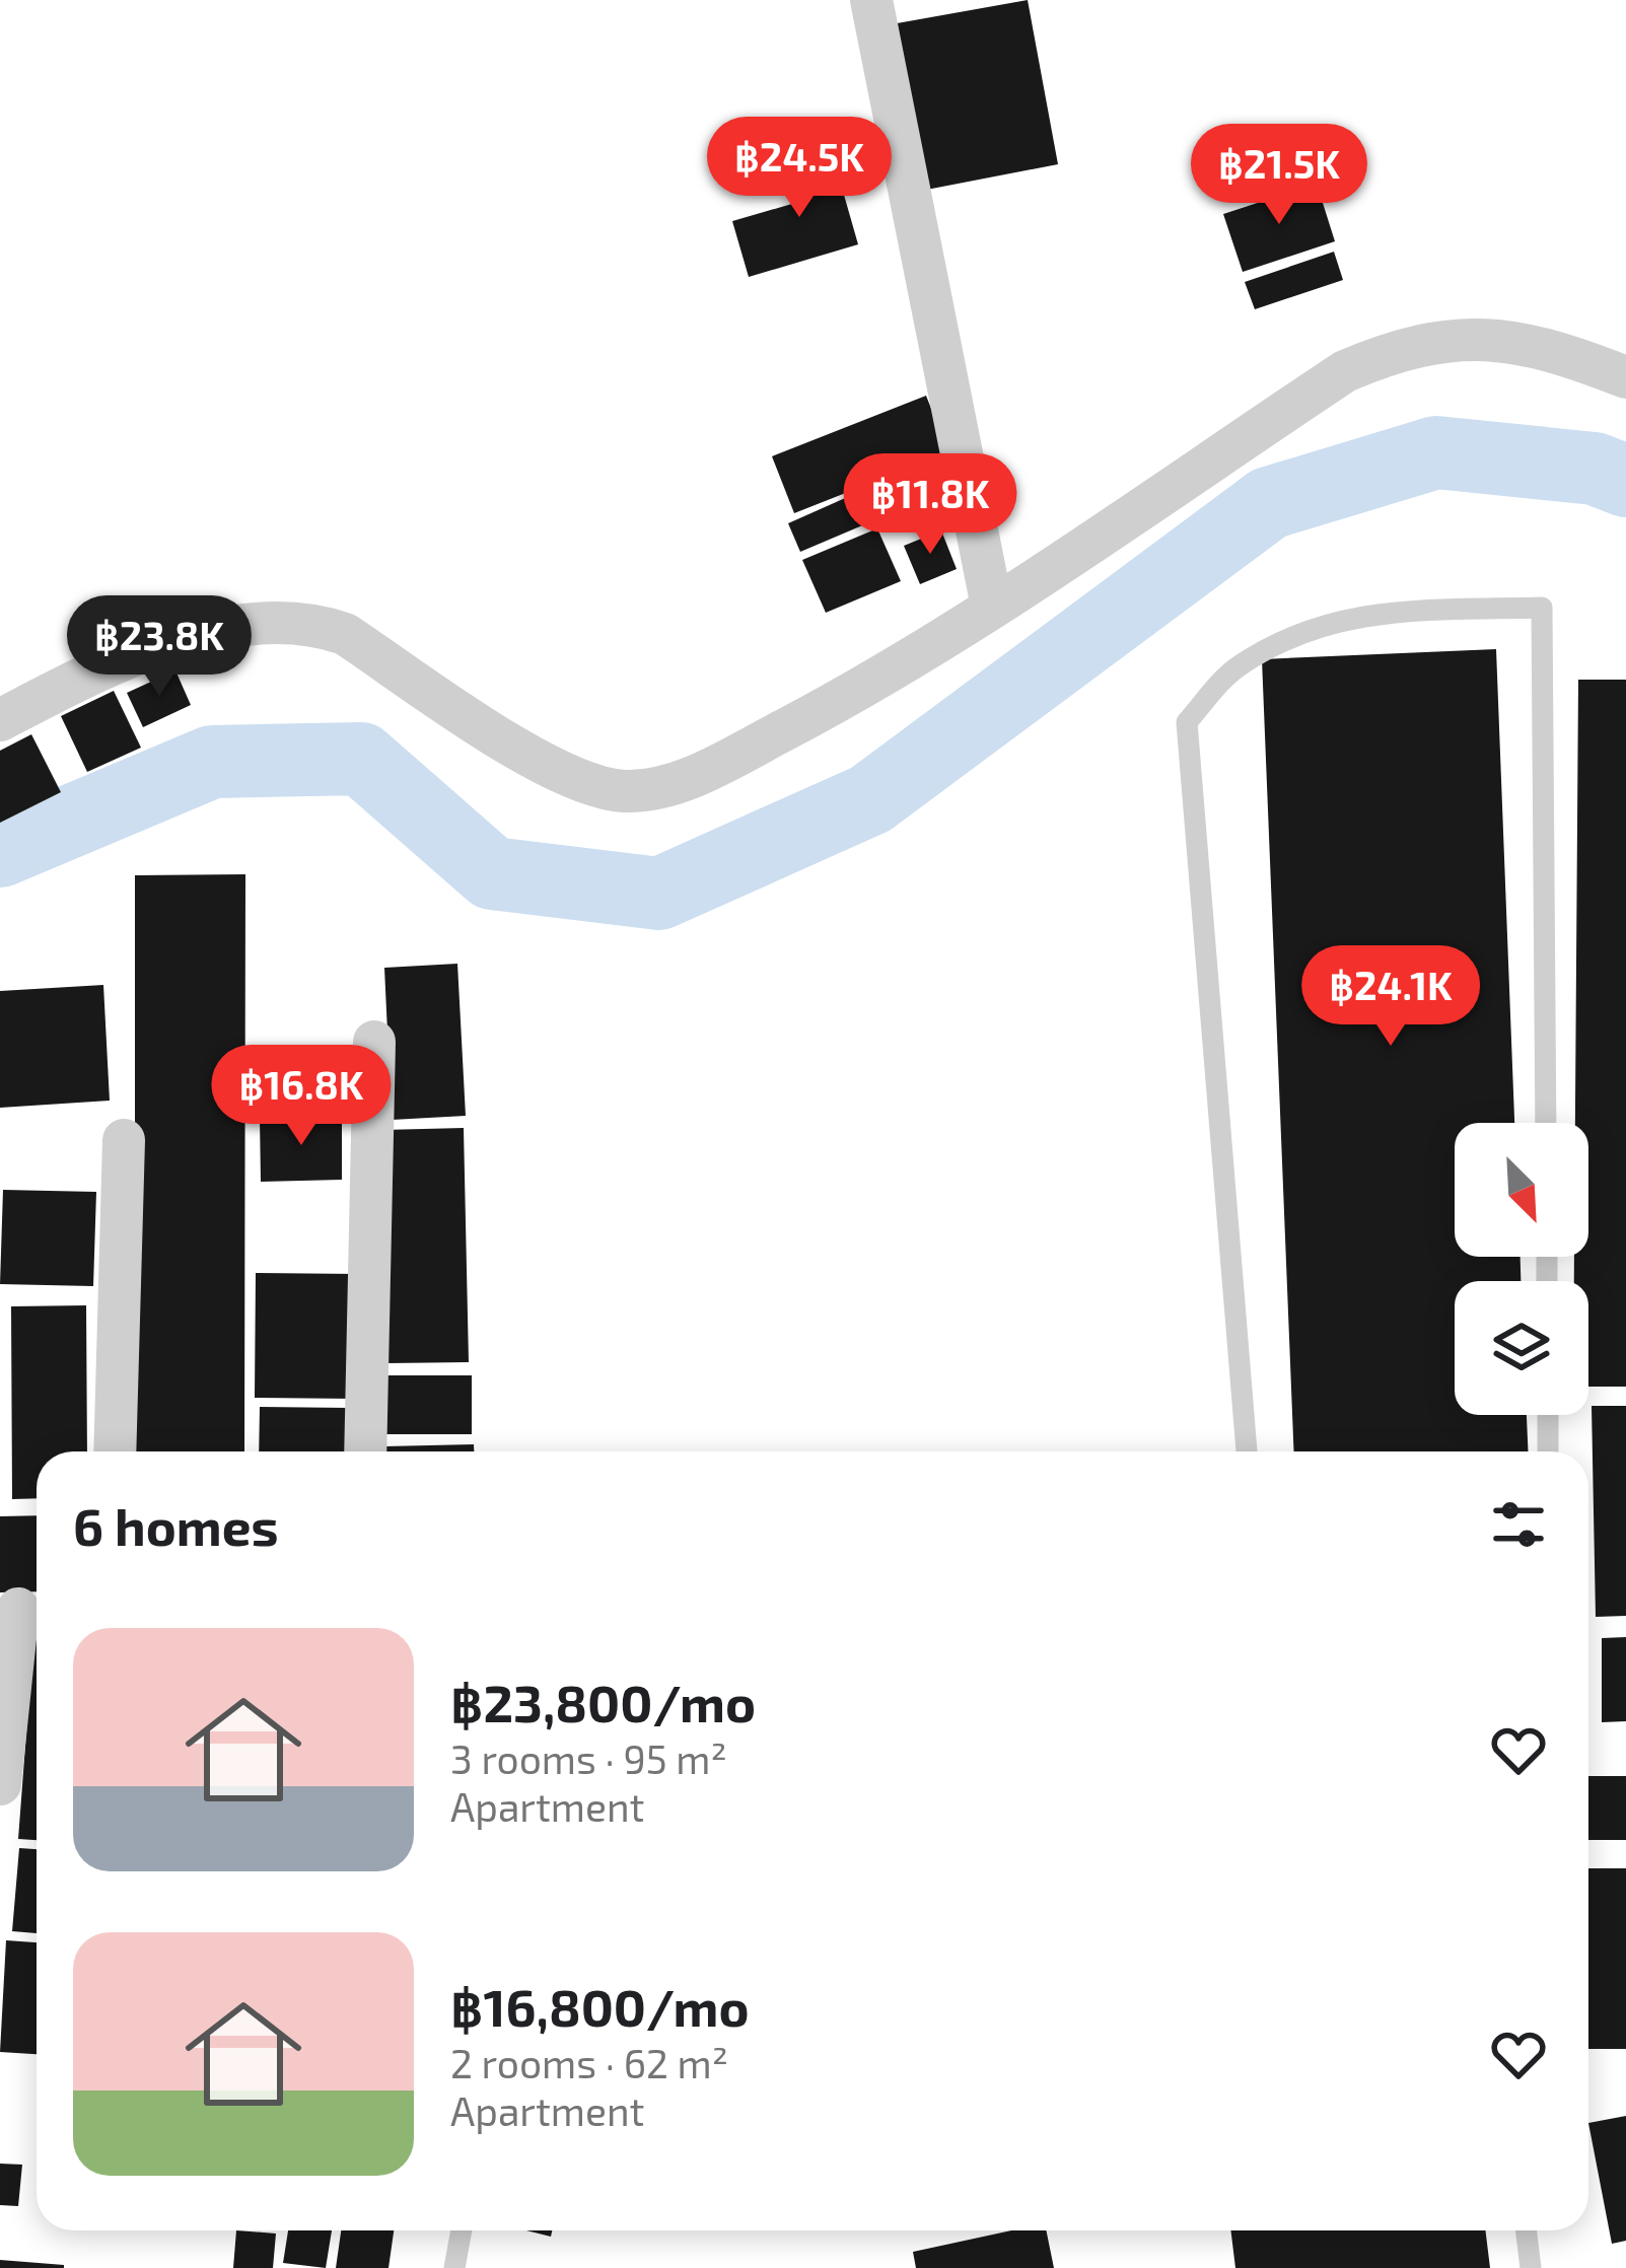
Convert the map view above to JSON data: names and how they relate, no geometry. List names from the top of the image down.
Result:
{
  "north": "bottom right",
  "page": {
    "price": [
      "฿24.5K",
      "฿21.5K",
      "฿11.8K",
      "฿23.8K",
      "฿24.1K",
      "฿16.8K"
    ],
    "heading": "6 homes",
    "list": [
      {
        "name": "฿23,800/mo",
        "note": "3 rooms · 95 m² · Apartment"
      },
      {
        "name": "฿16,800/mo",
        "note": "2 rooms · 62 m² · Apartment"
      }
    ]
  }
}
